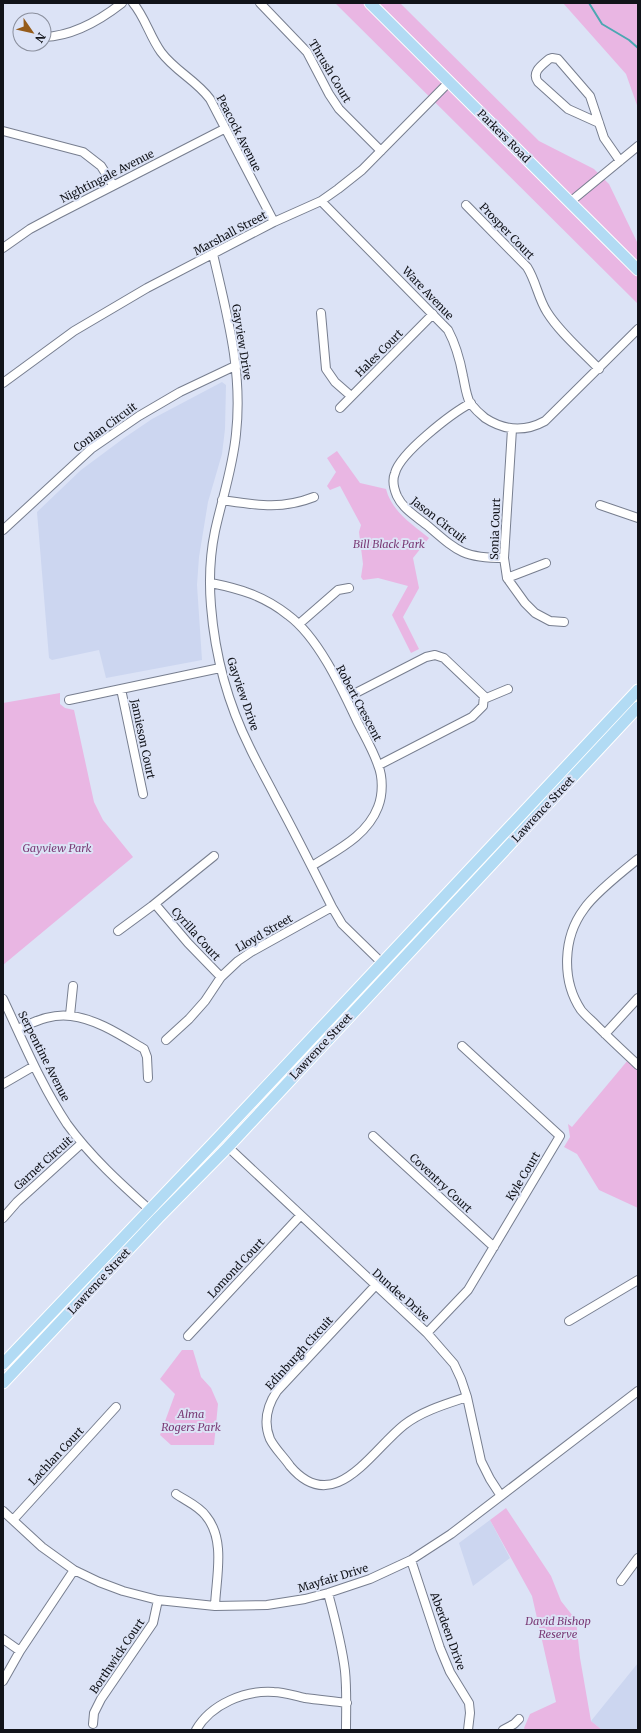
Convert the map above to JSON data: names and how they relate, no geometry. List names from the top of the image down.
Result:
{
  "streets": {
    "main road": ["Parkers Road", "Lawrence Street"],
    "street": [
      "Thrush Court",
      "Peacock Avenue",
      "Nightingale Avenue",
      "Prosper Court",
      "Marshall Street",
      "Ware Avenue",
      "Gayview Drive",
      "Hales Court",
      "Conlan Circuit",
      "Jason Circuit",
      "Sonia Court",
      "Robert Crescent",
      "Jamieson Court",
      "Lloyd Street",
      "Cyrilla Court",
      "Serpentine Avenue",
      "Garnet Circuit",
      "Kyle Court",
      "Coventry Court",
      "Lomond Court",
      "Dundee Drive",
      "Edinburgh Circuit",
      "Lachlan Court",
      "Mayfair Drive",
      "Aberdeen Drive",
      "Borthwick Court"
    ]
  },
  "crossings": [
    ["Thrush Court", "Marshall Street"],
    ["Peacock Avenue", "Nightingale Avenue"],
    ["Peacock Avenue", "Marshall Street"],
    ["Parkers Road", "Marshall Street"],
    ["Prosper Court", "Ware Avenue"],
    ["Marshall Street", "Ware Avenue"],
    ["Marshall Street", "Gayview Drive"],
    ["Ware Avenue", "Hales Court"],
    ["Ware Avenue", "Jason Circuit"],
    ["Ware Avenue", "Sonia Court"],
    ["Gayview Drive", "Conlan Circuit"],
    ["Gayview Drive", "Robert Crescent"],
    ["Gayview Drive", "Jamieson Court"],
    ["Gayview Drive", "Lawrence Street"],
    ["Gayview Drive", "Lloyd Street"],
    ["Jason Circuit", "Sonia Court"],
    ["Lawrence Street", "Serpentine Avenue"],
    ["Lawrence Street", "Dundee Drive"],
    ["Lloyd Street", "Cyrilla Court"],
    ["Serpentine Avenue", "Garnet Circuit"],
    ["Kyle Court", "Coventry Court"],
    ["Kyle Court", "Dundee Drive"],
    ["Lomond Court", "Dundee Drive"],
    ["Dundee Drive", "Edinburgh Circuit"],
    ["Dundee Drive", "Mayfair Drive"],
    ["Lachlan Court", "Mayfair Drive"],
    ["Mayfair Drive", "Aberdeen Drive"],
    ["Mayfair Drive", "Borthwick Court"]
  ],
  "parks": [
    "Bill Black Park",
    "Gayview Park",
    "Alma Rogers Park",
    "David Bishop Reserve"
  ],
  "north": "bottom right"
}
